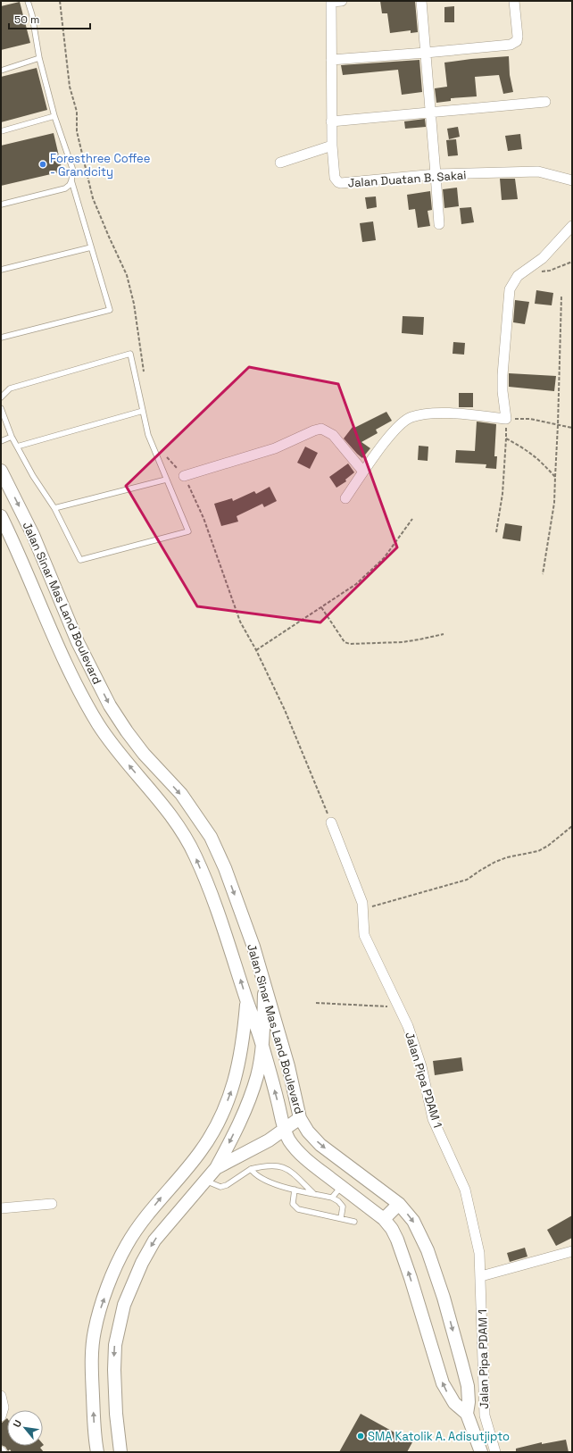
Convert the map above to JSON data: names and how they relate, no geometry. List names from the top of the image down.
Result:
{
  "streets": {
    "street": ["Jalan Duatan B. Sakai", "Jalan Sinar Mas Land Boulevard", "Jalan Pipa PDAM 1"]
  },
  "places": ["Foresthree Coffee - Grandcity", "SMA Katolik A. Adisutjipto"],
  "scale_bar": "50 m",
  "north": "top left"
}
